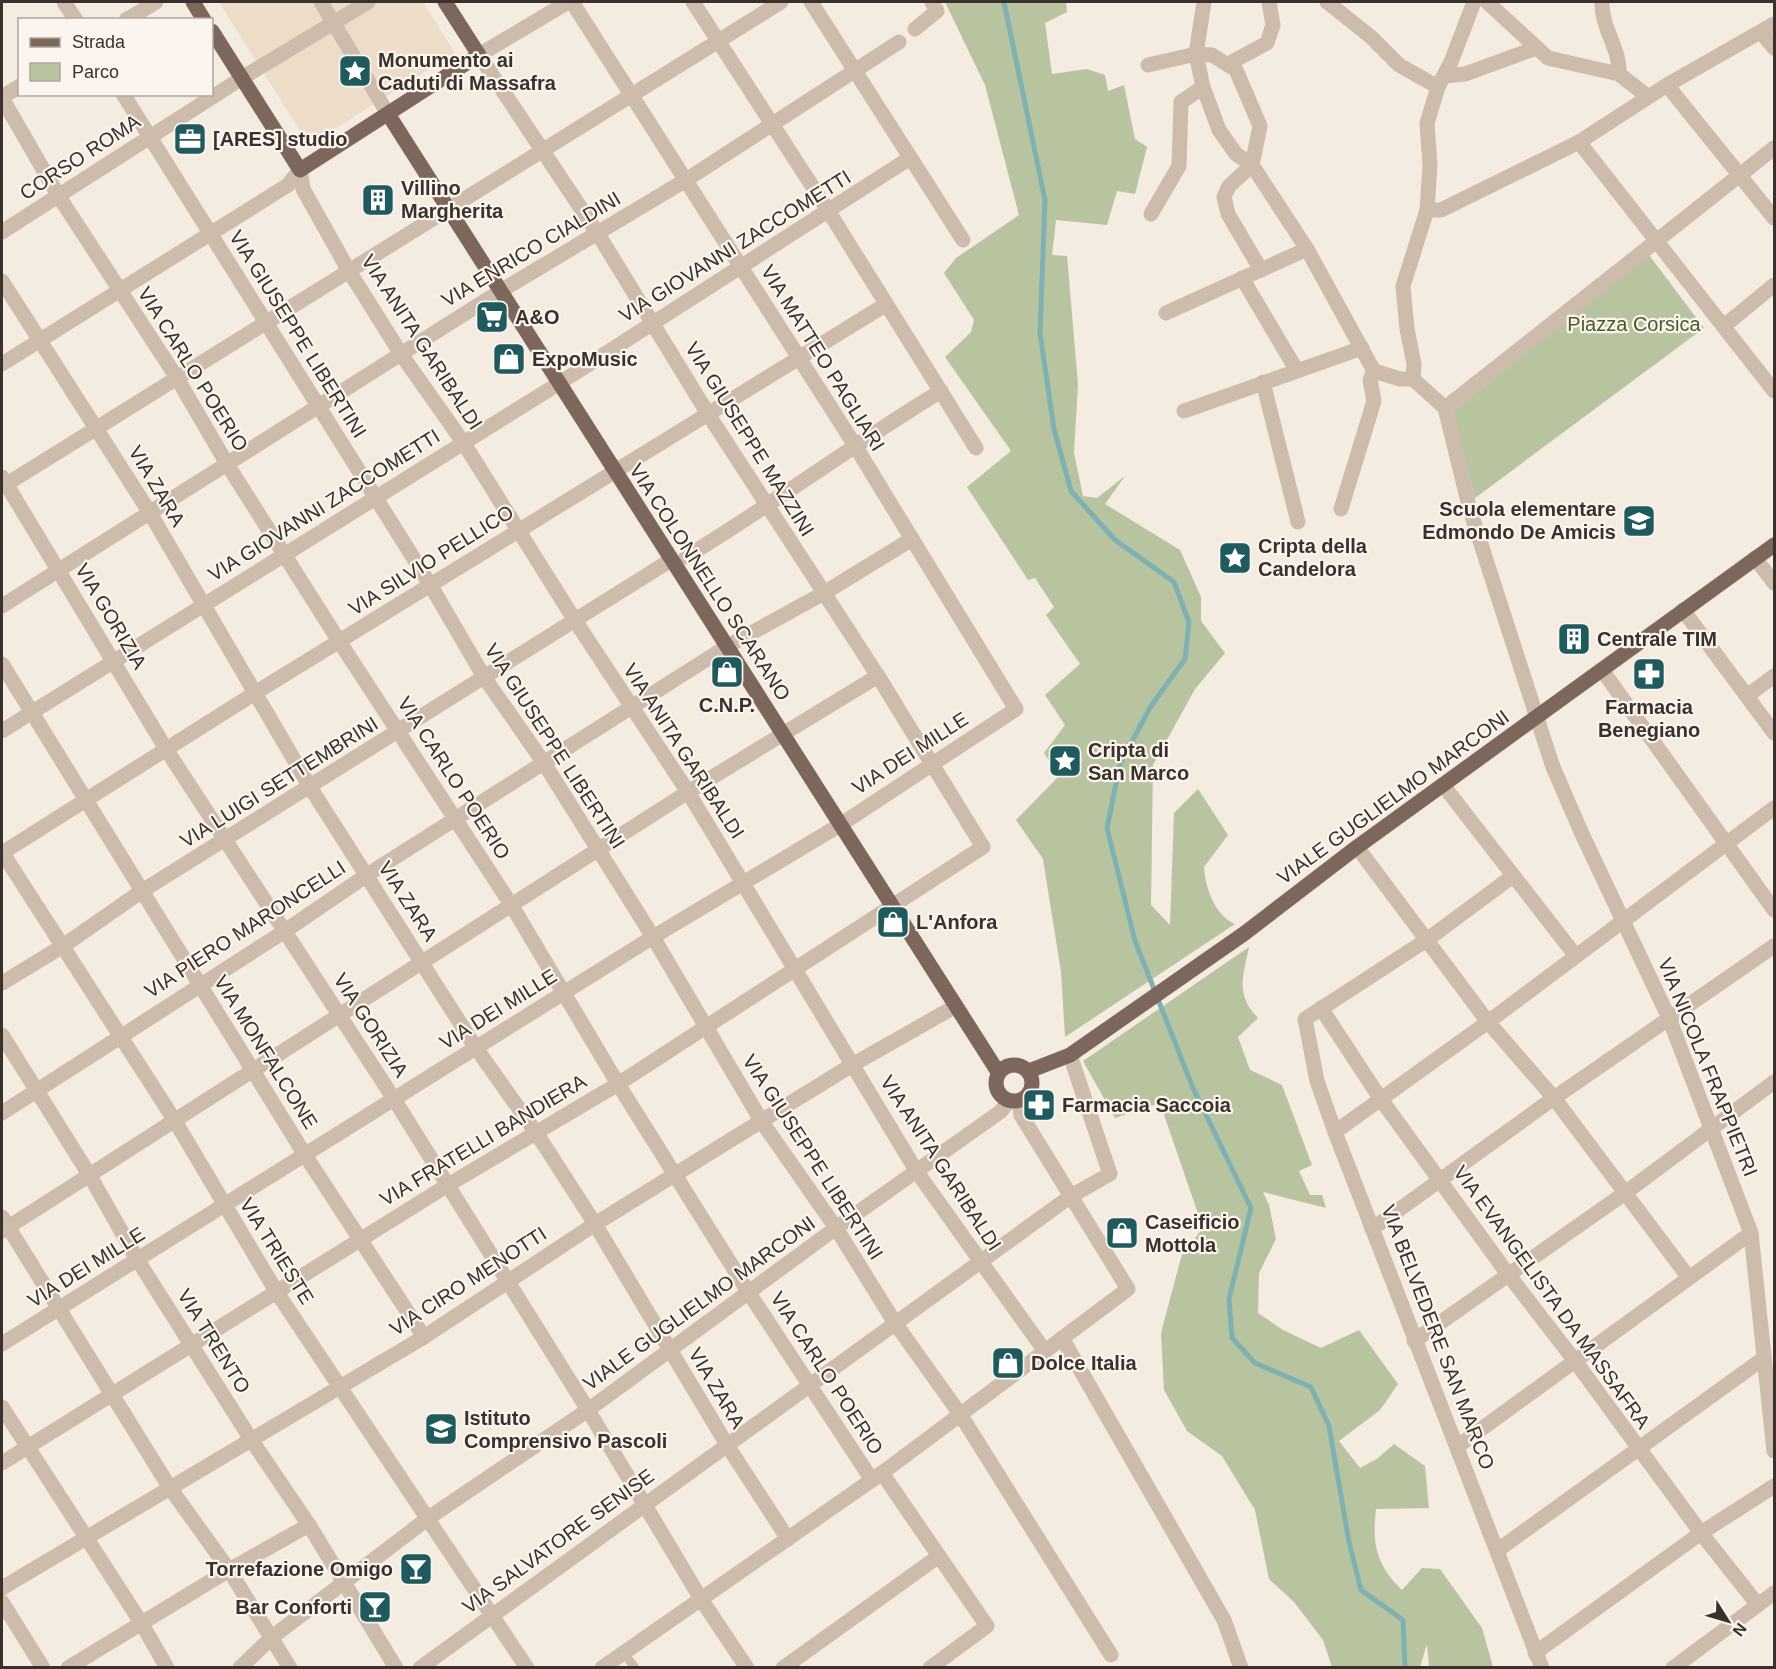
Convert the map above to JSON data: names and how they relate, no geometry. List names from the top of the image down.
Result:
{
  "streets": {
    "main road": ["VIA COLONNELLO SCARANO", "VIALE GUGLIELMO MARCONI"],
    "street": [
      "CORSO ROMA",
      "VIA GIOVANNI ZACCOMETTI",
      "VIA ENRICO CIALDINI",
      "VIA GIUSEPPE LIBERTINI",
      "VIA ANITA GARIBALDI",
      "VIA MATTEO PAGLIARI",
      "VIA CARLO POERIO",
      "VIA GIUSEPPE MAZZINI",
      "VIA ZARA",
      "VIA SILVIO PELLICO",
      "VIA GORIZIA",
      "VIA DEI MILLE",
      "VIA LUIGI SETTEMBRINI",
      "VIA PIERO MARONCELLI",
      "VIA MONFALCONE",
      "VIA NICOLA FRAPPIETRI",
      "VIA FRATELLI BANDIERA",
      "VIA TRIESTE",
      "VIA CIRO MENOTTI",
      "VIA EVANGELISTA DA MASSAFRA",
      "VIA BELVEDERE SAN MARCO",
      "VIA TRENTO",
      "VIA SALVATORE SENISE"
    ]
  },
  "crossings": [
    ["CORSO ROMA", "VIA GIUSEPPE LIBERTINI"],
    ["CORSO ROMA", "VIA CARLO POERIO"],
    ["VIA GIOVANNI ZACCOMETTI", "VIA GIUSEPPE LIBERTINI"],
    ["VIA GIOVANNI ZACCOMETTI", "VIA ANITA GARIBALDI"],
    ["VIA GIOVANNI ZACCOMETTI", "VIA MATTEO PAGLIARI"],
    ["VIA GIOVANNI ZACCOMETTI", "VIA CARLO POERIO"],
    ["VIA GIOVANNI ZACCOMETTI", "VIA GIUSEPPE MAZZINI"],
    ["VIA GIOVANNI ZACCOMETTI", "VIA ZARA"],
    ["VIA GIOVANNI ZACCOMETTI", "VIA COLONNELLO SCARANO"],
    ["VIA GIOVANNI ZACCOMETTI", "VIA GORIZIA"],
    ["VIA GIOVANNI ZACCOMETTI", "VIA MONFALCONE"],
    ["VIA ENRICO CIALDINI", "VIA GIUSEPPE LIBERTINI"],
    ["VIA ENRICO CIALDINI", "VIA ANITA GARIBALDI"],
    ["VIA ENRICO CIALDINI", "VIA MATTEO PAGLIARI"],
    ["VIA ENRICO CIALDINI", "VIA CARLO POERIO"],
    ["VIA ENRICO CIALDINI", "VIA GIUSEPPE MAZZINI"],
    ["VIA ENRICO CIALDINI", "VIA ZARA"],
    ["VIA ENRICO CIALDINI", "VIA COLONNELLO SCARANO"],
    ["VIA ENRICO CIALDINI", "VIA GORIZIA"],
    ["VIA GIUSEPPE LIBERTINI", "VIA SILVIO PELLICO"],
    ["VIA GIUSEPPE LIBERTINI", "VIA DEI MILLE"],
    ["VIA GIUSEPPE LIBERTINI", "VIA LUIGI SETTEMBRINI"],
    ["VIA GIUSEPPE LIBERTINI", "VIALE GUGLIELMO MARCONI"],
    ["VIA GIUSEPPE LIBERTINI", "VIA PIERO MARONCELLI"],
    ["VIA GIUSEPPE LIBERTINI", "VIA FRATELLI BANDIERA"],
    ["VIA GIUSEPPE LIBERTINI", "VIA CIRO MENOTTI"],
    ["VIA GIUSEPPE LIBERTINI", "VIA SALVATORE SENISE"],
    ["VIA ANITA GARIBALDI", "VIA SILVIO PELLICO"],
    ["VIA ANITA GARIBALDI", "VIA DEI MILLE"],
    ["VIA ANITA GARIBALDI", "VIA LUIGI SETTEMBRINI"],
    ["VIA ANITA GARIBALDI", "VIALE GUGLIELMO MARCONI"],
    ["VIA ANITA GARIBALDI", "VIA PIERO MARONCELLI"],
    ["VIA ANITA GARIBALDI", "VIA FRATELLI BANDIERA"],
    ["VIA ANITA GARIBALDI", "VIA CIRO MENOTTI"],
    ["VIA ANITA GARIBALDI", "VIA SALVATORE SENISE"],
    ["VIA MATTEO PAGLIARI", "VIA SILVIO PELLICO"],
    ["VIA MATTEO PAGLIARI", "VIA DEI MILLE"],
    ["VIA MATTEO PAGLIARI", "VIA LUIGI SETTEMBRINI"],
    ["VIA MATTEO PAGLIARI", "VIA PIERO MARONCELLI"],
    ["VIA CARLO POERIO", "VIA SILVIO PELLICO"],
    ["VIA CARLO POERIO", "VIA DEI MILLE"],
    ["VIA CARLO POERIO", "VIA LUIGI SETTEMBRINI"],
    ["VIA CARLO POERIO", "VIALE GUGLIELMO MARCONI"],
    ["VIA CARLO POERIO", "VIA PIERO MARONCELLI"],
    ["VIA CARLO POERIO", "VIA FRATELLI BANDIERA"],
    ["VIA CARLO POERIO", "VIA CIRO MENOTTI"],
    ["VIA CARLO POERIO", "VIA SALVATORE SENISE"],
    ["VIA GIUSEPPE MAZZINI", "VIA SILVIO PELLICO"],
    ["VIA GIUSEPPE MAZZINI", "VIA DEI MILLE"],
    ["VIA GIUSEPPE MAZZINI", "VIA LUIGI SETTEMBRINI"],
    ["VIA GIUSEPPE MAZZINI", "VIA PIERO MARONCELLI"],
    ["VIA GIUSEPPE MAZZINI", "VIA FRATELLI BANDIERA"],
    ["VIA ZARA", "VIA SILVIO PELLICO"],
    ["VIA ZARA", "VIA DEI MILLE"],
    ["VIA ZARA", "VIA LUIGI SETTEMBRINI"],
    ["VIA ZARA", "VIALE GUGLIELMO MARCONI"],
    ["VIA ZARA", "VIA PIERO MARONCELLI"],
    ["VIA ZARA", "VIA FRATELLI BANDIERA"],
    ["VIA ZARA", "VIA CIRO MENOTTI"],
    ["VIA ZARA", "VIA SALVATORE SENISE"],
    ["VIA SILVIO PELLICO", "VIA COLONNELLO SCARANO"],
    ["VIA SILVIO PELLICO", "VIA GORIZIA"],
    ["VIA SILVIO PELLICO", "VIA MONFALCONE"],
    ["VIA SILVIO PELLICO", "VIA TRIESTE"],
    ["VIA COLONNELLO SCARANO", "VIA DEI MILLE"],
    ["VIA COLONNELLO SCARANO", "VIA LUIGI SETTEMBRINI"],
    ["VIA COLONNELLO SCARANO", "VIALE GUGLIELMO MARCONI"],
    ["VIA COLONNELLO SCARANO", "VIA PIERO MARONCELLI"],
    ["VIA COLONNELLO SCARANO", "VIA FRATELLI BANDIERA"],
    ["VIA COLONNELLO SCARANO", "VIA CIRO MENOTTI"],
    ["VIA GORIZIA", "VIA DEI MILLE"],
    ["VIA GORIZIA", "VIA LUIGI SETTEMBRINI"],
    ["VIA GORIZIA", "VIALE GUGLIELMO MARCONI"],
    ["VIA GORIZIA", "VIA PIERO MARONCELLI"],
    ["VIA GORIZIA", "VIA FRATELLI BANDIERA"],
    ["VIA GORIZIA", "VIA CIRO MENOTTI"],
    ["VIA GORIZIA", "VIA SALVATORE SENISE"],
    ["VIA DEI MILLE", "VIA MONFALCONE"],
    ["VIA DEI MILLE", "VIA TRIESTE"],
    ["VIA DEI MILLE", "VIA TRENTO"],
    ["VIA LUIGI SETTEMBRINI", "VIA MONFALCONE"],
    ["VIA LUIGI SETTEMBRINI", "VIA TRIESTE"],
    ["VIALE GUGLIELMO MARCONI", "VIA NICOLA FRAPPIETRI"],
    ["VIALE GUGLIELMO MARCONI", "VIA TRIESTE"],
    ["VIALE GUGLIELMO MARCONI", "VIA TRENTO"],
    ["VIALE GUGLIELMO MARCONI", "VIA SALVATORE SENISE"],
    ["VIA PIERO MARONCELLI", "VIA MONFALCONE"],
    ["VIA PIERO MARONCELLI", "VIA TRIESTE"],
    ["VIA PIERO MARONCELLI", "VIA TRENTO"],
    ["VIA MONFALCONE", "VIA FRATELLI BANDIERA"],
    ["VIA MONFALCONE", "VIA CIRO MENOTTI"],
    ["VIA FRATELLI BANDIERA", "VIA TRIESTE"],
    ["VIA FRATELLI BANDIERA", "VIA TRENTO"],
    ["VIA TRIESTE", "VIA CIRO MENOTTI"],
    ["VIA TRIESTE", "VIA SALVATORE SENISE"],
    ["VIA CIRO MENOTTI", "VIA TRENTO"],
    ["VIA EVANGELISTA DA MASSAFRA", "VIA BELVEDERE SAN MARCO"]
  ],
  "parks": ["Piazza Corsica"],
  "places": {
    "place": ["Monumento ai Caduti di Massafra", "Cripta della Candelora", "Cripta di San Marco"],
    "office": ["[ARES] studio"],
    "building": ["Villino Margherita", "Centrale TIM"],
    "supermarket": ["A&O"],
    "shop": [
      "ExpoMusic",
      "C.N.P.",
      "L'Anfora",
      "Caseificio Mottola",
      "Dolce Italia"
    ],
    "school or university": ["Scuola elementare Edmondo De Amicis", "Istituto Comprensivo Pascoli"],
    "pharmacy": ["Farmacia Benegiano", "Farmacia Saccoia"],
    "bar": ["Torrefazione Omigo", "Bar Conforti"]
  },
  "legend": ["Strada", "Parco"],
  "north": "bottom right"
}
